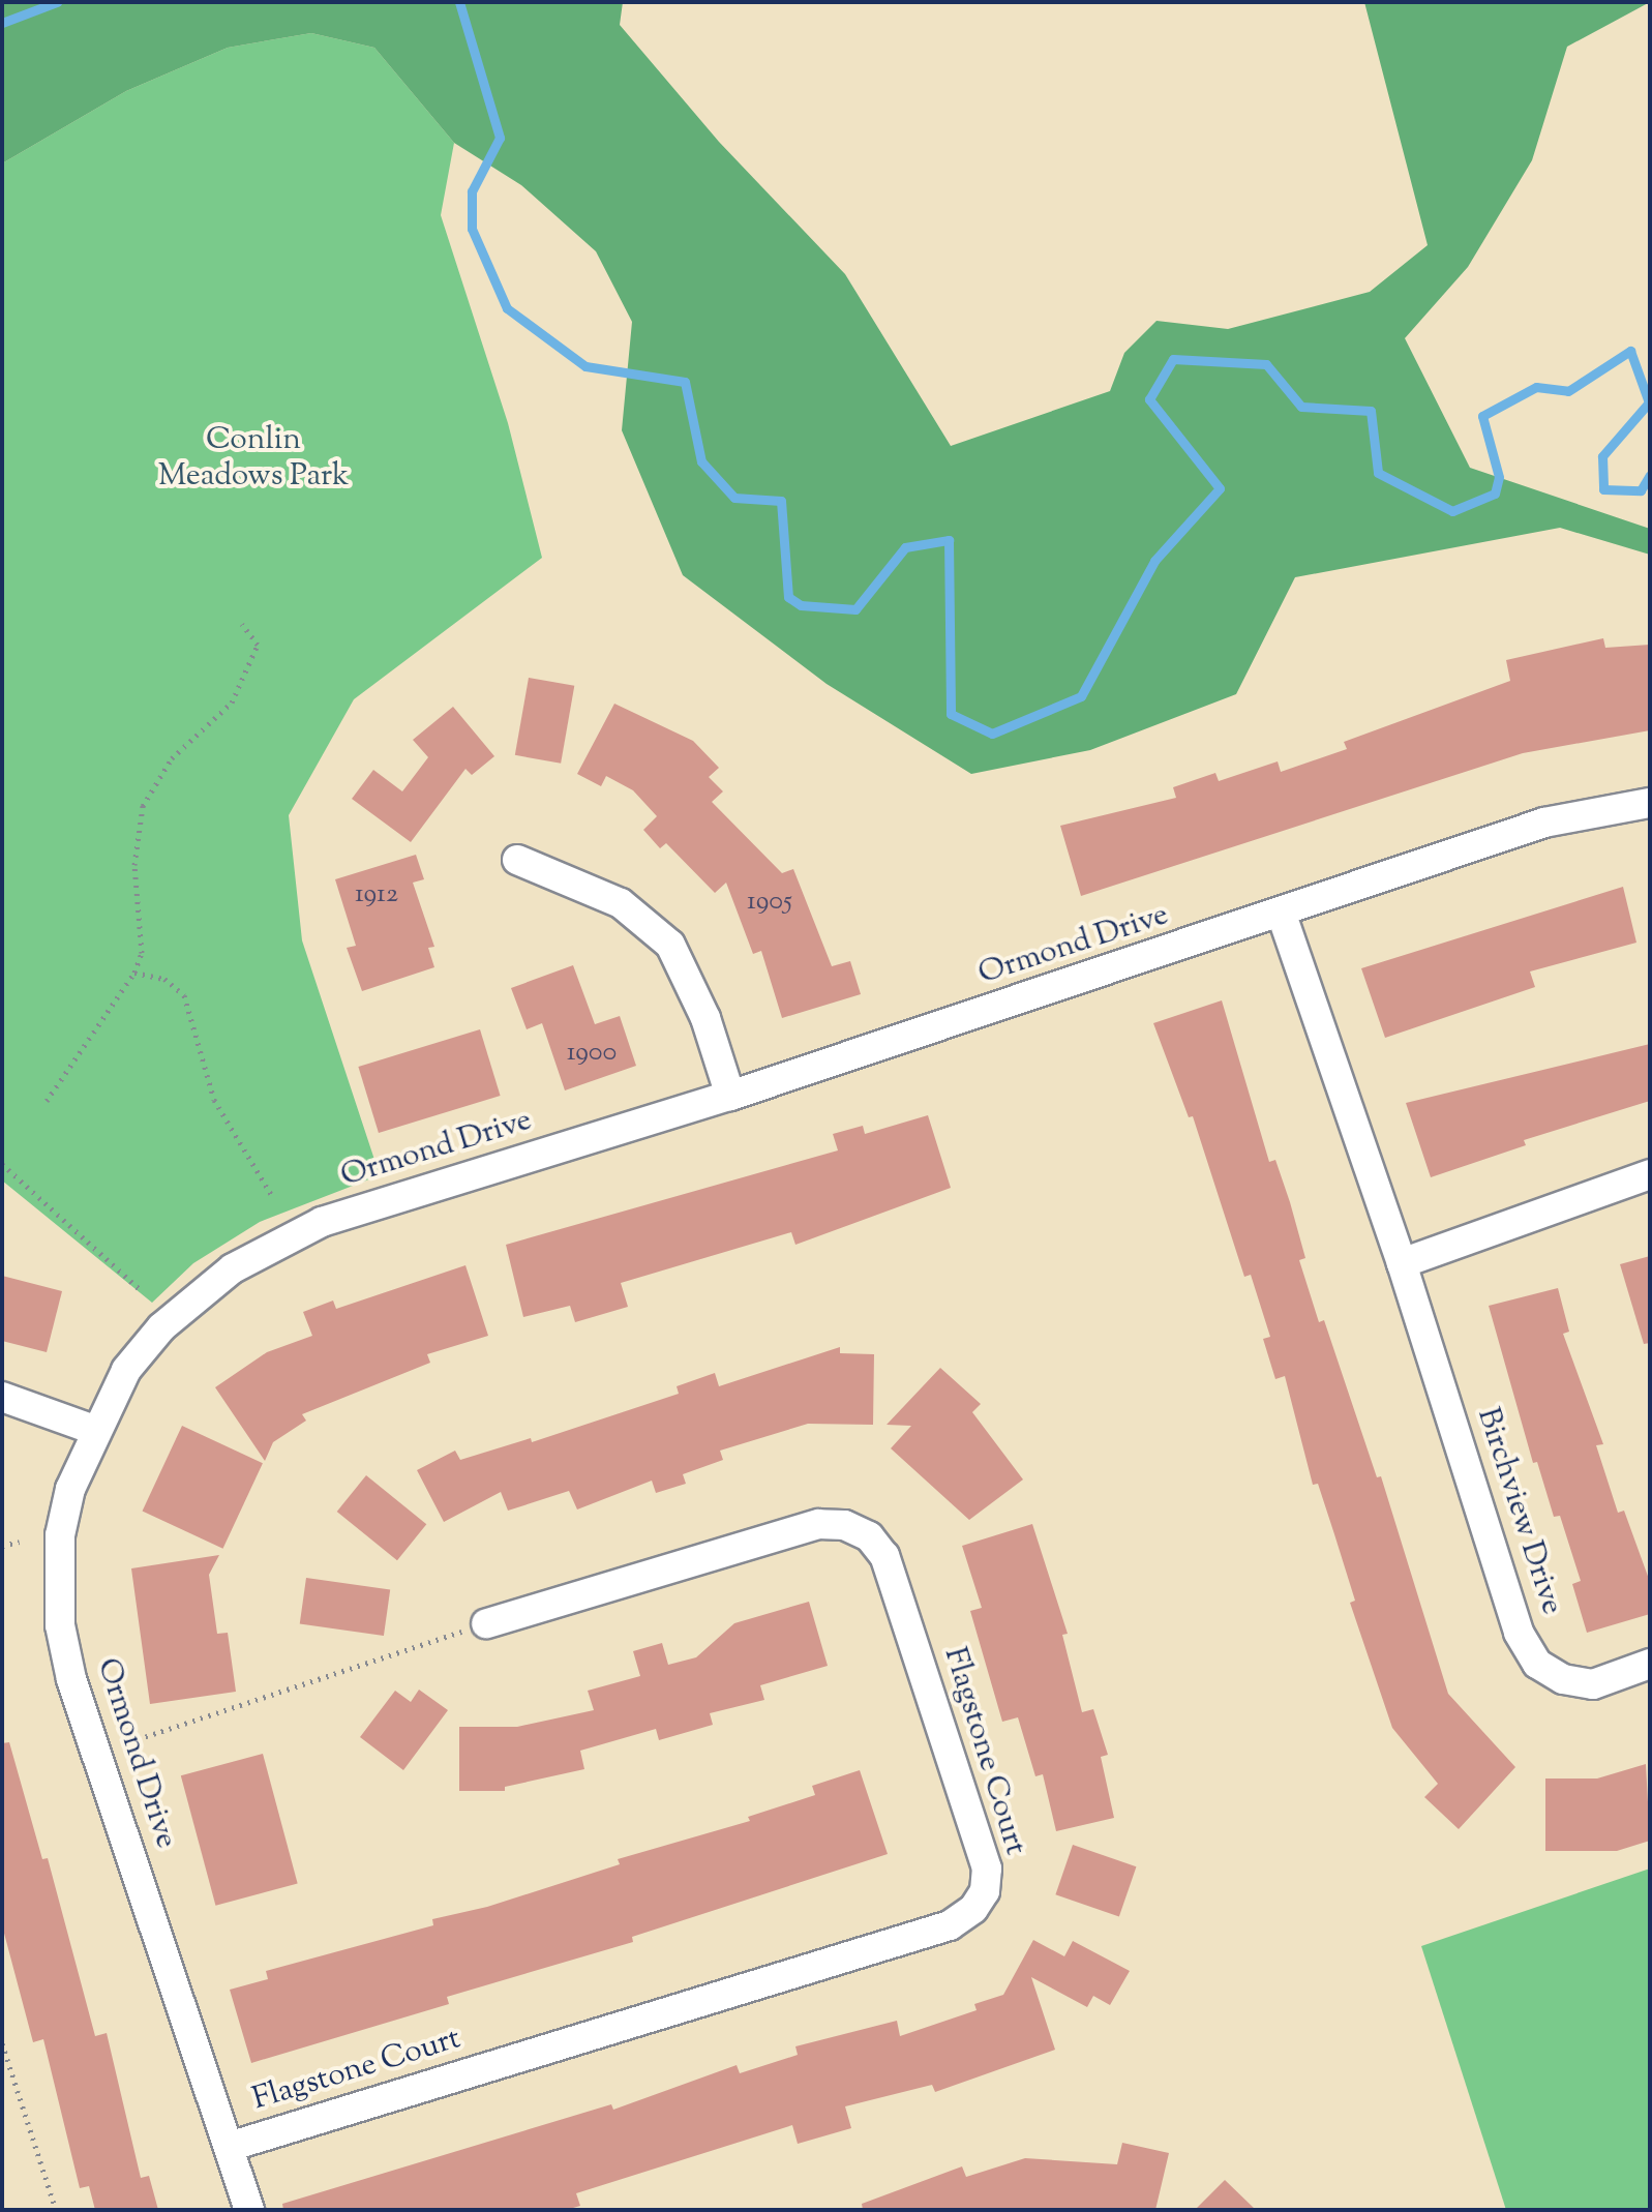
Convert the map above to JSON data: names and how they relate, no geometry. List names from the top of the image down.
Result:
{
  "streets": {
    "street": ["Ormond Drive", "Birchview Drive", "Flagstone Court"]
  },
  "crossings": [
    ["Ormond Drive", "Birchview Drive"],
    ["Ormond Drive", "Flagstone Court"]
  ],
  "parks": ["Conlin Meadows Park"],
  "house_numbers": ["1912", "1905", "1900"]
}
